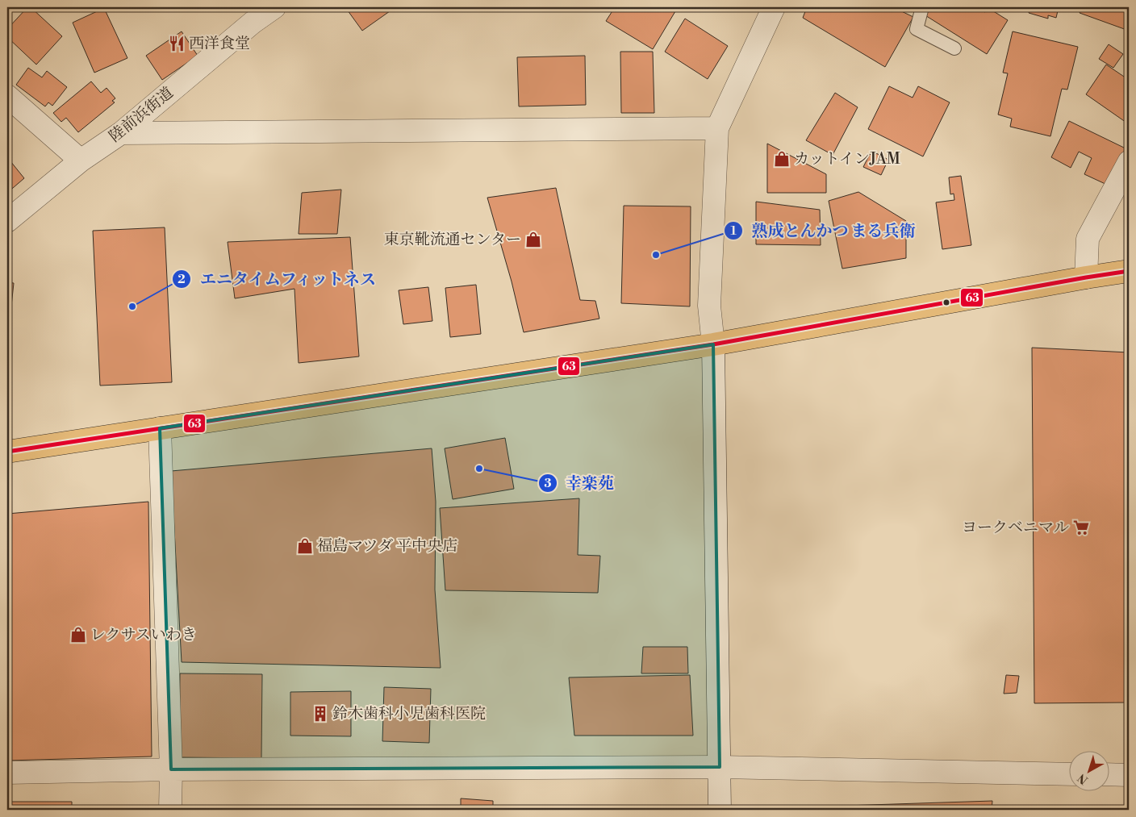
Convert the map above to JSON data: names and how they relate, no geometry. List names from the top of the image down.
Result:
{
  "streets": {
    "street": ["陸前浜街道"]
  },
  "places": {
    "restaurant": ["西洋食堂"],
    "shop": [
      "カットインJAM",
      "東京靴流通センター",
      "福島マツダ 平中央店",
      "レクサスいわき"
    ],
    "other": ["熟成とんかつ まる兵衛", "エニタイムフィットネス", "幸楽苑"],
    "supermarket": ["ヨークベニマル"],
    "building": ["鈴木歯科小児歯科医院"]
  },
  "lines": ["transit line 63"],
  "north": "bottom left"
}
